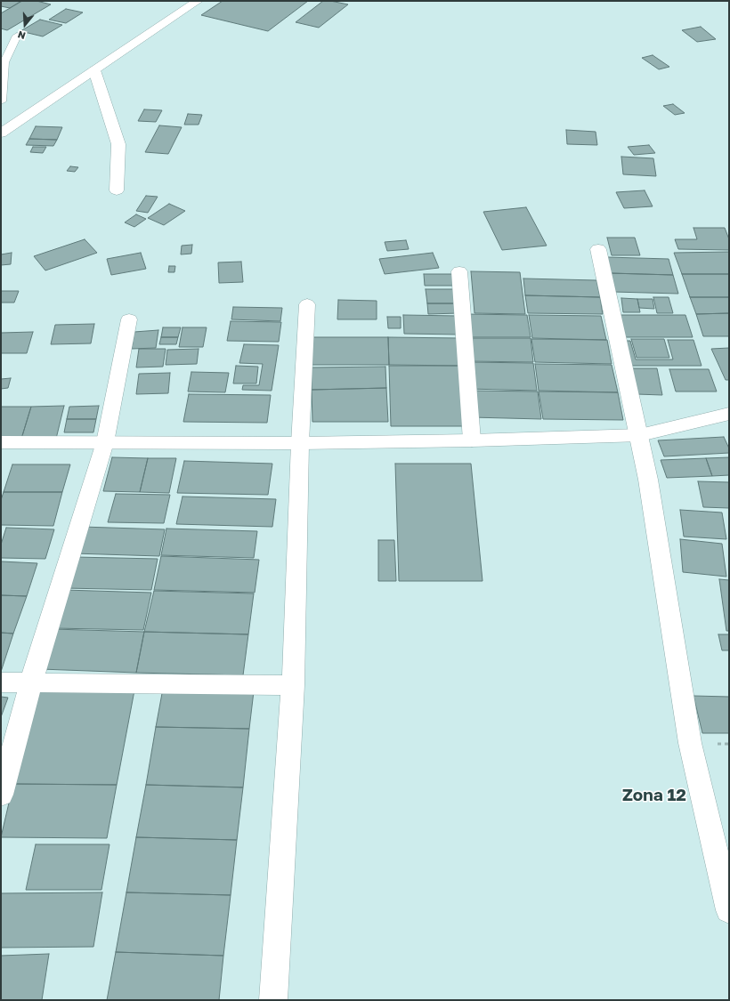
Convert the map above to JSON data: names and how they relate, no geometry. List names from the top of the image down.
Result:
{
  "districts": ["Zona 12"],
  "north": "bottom"
}
